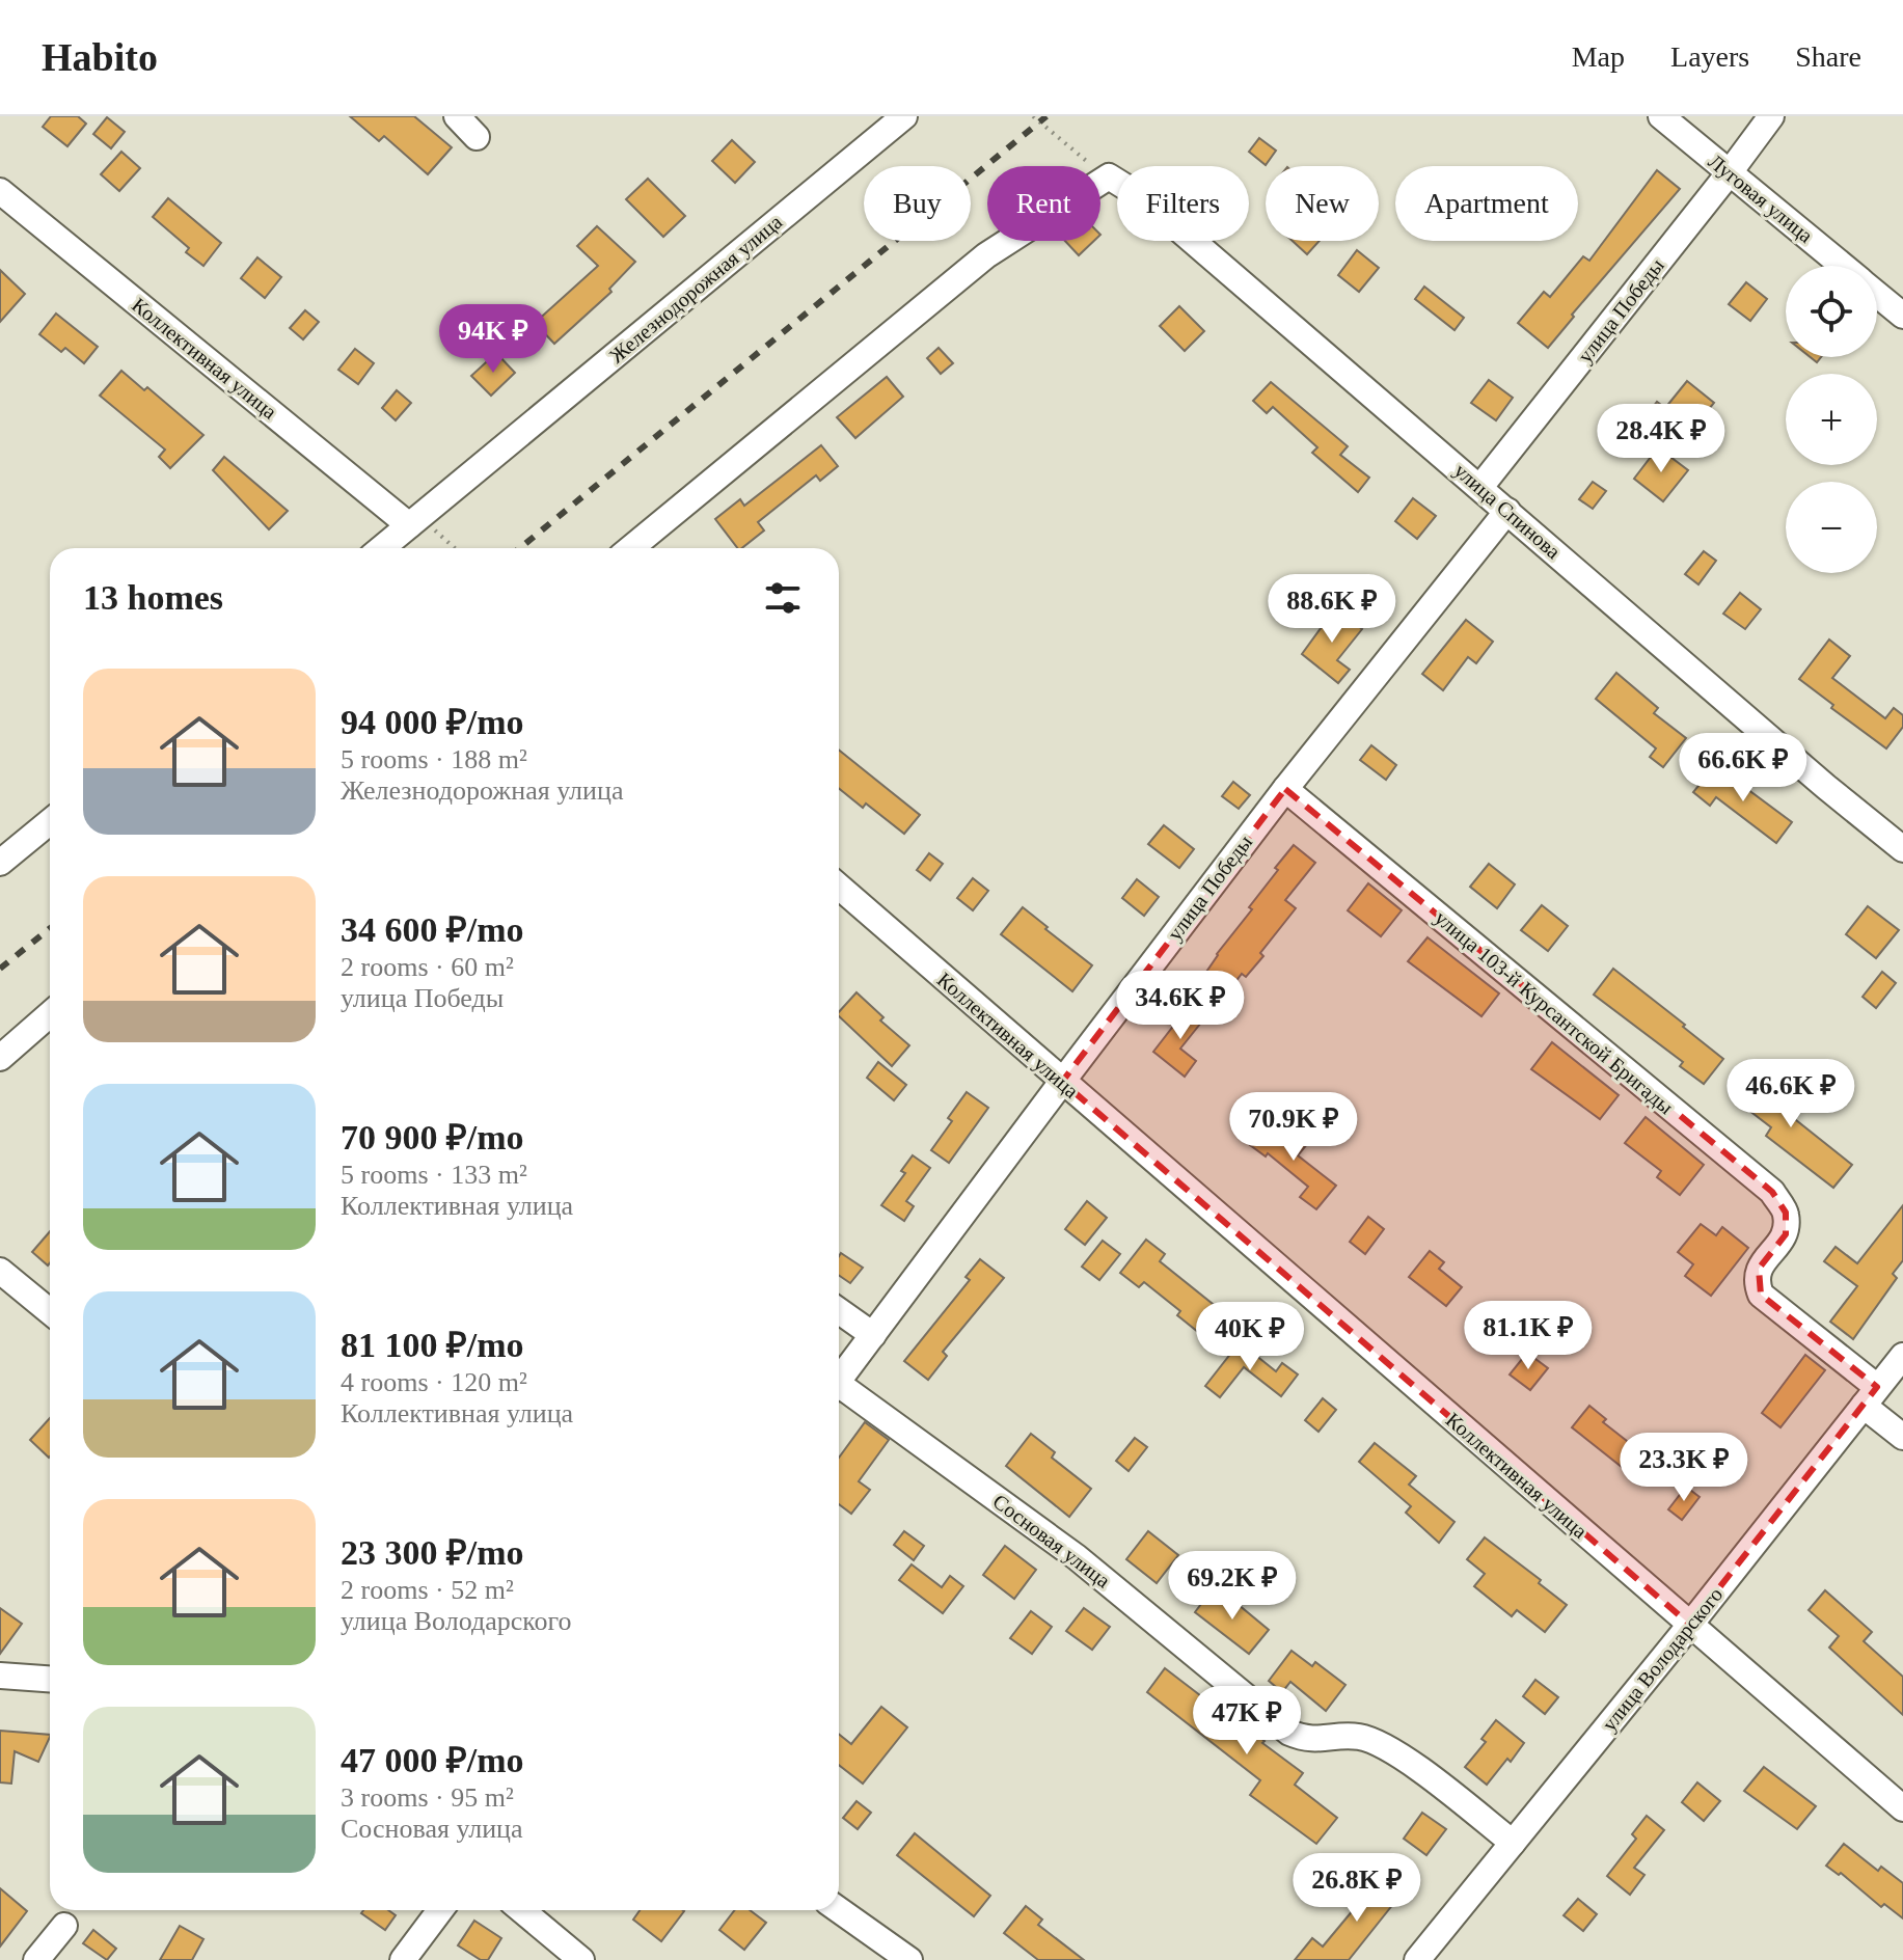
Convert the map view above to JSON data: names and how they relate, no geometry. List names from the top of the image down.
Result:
{
  "streets": {
    "street": [
      "Луговая улица",
      "Железнодорожная улица",
      "улица Победы",
      "Коллективная улица",
      "улица Спинова",
      "улица 103-й Курсантской Бригады",
      "Сосновая улица",
      "улица Володарского"
    ]
  },
  "crossings": [
    ["Луговая улица", "улица Победы"],
    ["Железнодорожная улица", "Коллективная улица"],
    ["улица Победы", "Коллективная улица"],
    ["улица Победы", "улица Спинова"],
    ["улица Победы", "улица 103-й Курсантской Бригады"],
    ["Коллективная улица", "улица Володарского"],
    ["улица 103-й Курсантской Бригады", "улица Володарского"],
    ["Сосновая улица", "улица Володарского"]
  ],
  "page": {
    "header": "Habito",
    "nav": ["Map", "Layers", "Share"],
    "chip": [
      "Buy",
      "Rent",
      "Filters",
      "New",
      "Apartment"
    ],
    "map_buttons": ["+", "−"],
    "price": [
      "94K ₽",
      "28.4K ₽",
      "88.6K ₽",
      "66.6K ₽",
      "34.6K ₽",
      "46.6K ₽",
      "70.9K ₽",
      "81.1K ₽",
      "40K ₽",
      "23.3K ₽",
      "69.2K ₽",
      "47K ₽",
      "26.8K ₽"
    ],
    "heading": "13 homes",
    "list": [
      {
        "name": "94 000 ₽/mo",
        "note": "5 rooms · 188 m² · Железнодорожная улица"
      },
      {
        "name": "34 600 ₽/mo",
        "note": "2 rooms · 60 m² · улица Победы"
      },
      {
        "name": "70 900 ₽/mo",
        "note": "5 rooms · 133 m² · Коллективная улица"
      },
      {
        "name": "81 100 ₽/mo",
        "note": "4 rooms · 120 m² · Коллективная улица"
      },
      {
        "name": "23 300 ₽/mo",
        "note": "2 rooms · 52 m² · улица Володарского"
      },
      {
        "name": "47 000 ₽/mo",
        "note": "3 rooms · 95 m² · Сосновая улица"
      }
    ]
  }
}
